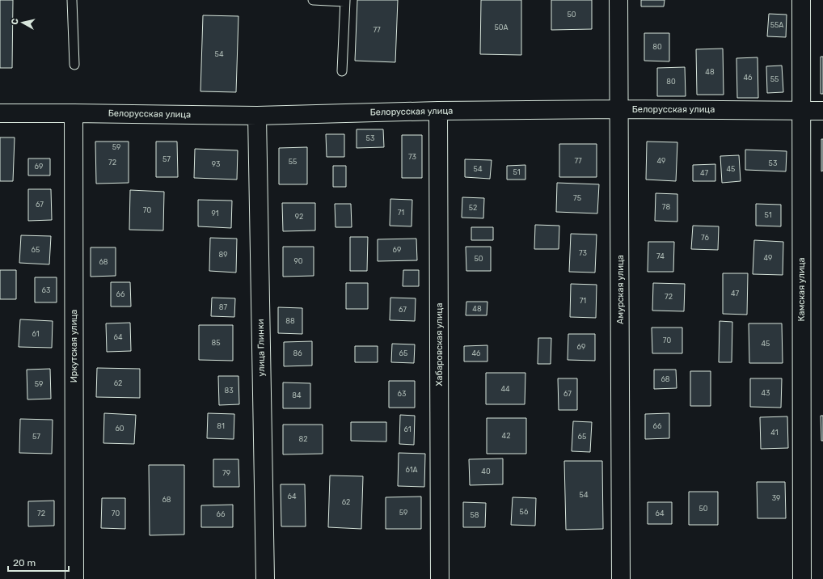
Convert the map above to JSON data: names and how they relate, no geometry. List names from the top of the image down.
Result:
{
  "streets": {
    "street": [
      "Белорусская улица",
      "Амурская улица",
      "Камская улица",
      "Хабаровская улица",
      "Иркутская улица",
      "улица Глинки"
    ]
  },
  "crossings": [
    ["Белорусская улица", "Амурская улица"],
    ["Белорусская улица", "Камская улица"],
    ["Белорусская улица", "Хабаровская улица"],
    ["Белорусская улица", "Иркутская улица"],
    ["Белорусская улица", "улица Глинки"]
  ],
  "house_numbers": [
    "50",
    "55А",
    "50А",
    "77",
    "80",
    "54",
    "48",
    "46",
    "55",
    "80",
    "53",
    "59",
    "73",
    "57",
    "77",
    "49",
    "55",
    "72",
    "53",
    "93",
    "69",
    "54",
    "45",
    "51",
    "47",
    "75",
    "67",
    "78",
    "52",
    "70",
    "71",
    "91",
    "51",
    "92",
    "76",
    "65",
    "69",
    "73",
    "89",
    "74",
    "49",
    "50",
    "90",
    "68",
    "63",
    "47",
    "66",
    "72",
    "71",
    "87",
    "48",
    "67",
    "88",
    "61",
    "64",
    "70",
    "85",
    "45",
    "69",
    "86",
    "65",
    "46",
    "68",
    "62",
    "59",
    "44",
    "83",
    "43",
    "63",
    "67",
    "84",
    "81",
    "66",
    "60",
    "61",
    "41",
    "42",
    "57",
    "65",
    "82",
    "61А",
    "40",
    "79",
    "54",
    "64",
    "39",
    "68",
    "62",
    "50",
    "56",
    "59",
    "72",
    "70",
    "64",
    "66",
    "58"
  ],
  "scale_bar": "20 m",
  "north": "left"
}
